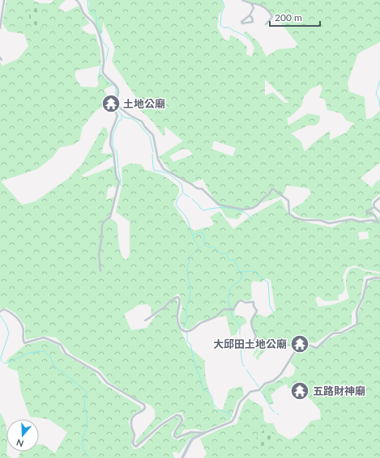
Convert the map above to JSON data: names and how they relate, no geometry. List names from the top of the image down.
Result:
{
  "places": {
    "temple": ["土地公廟", "大邱田土地公廟", "五路財神廟"]
  },
  "scale_bar": "200 m",
  "north": "bottom"
}
